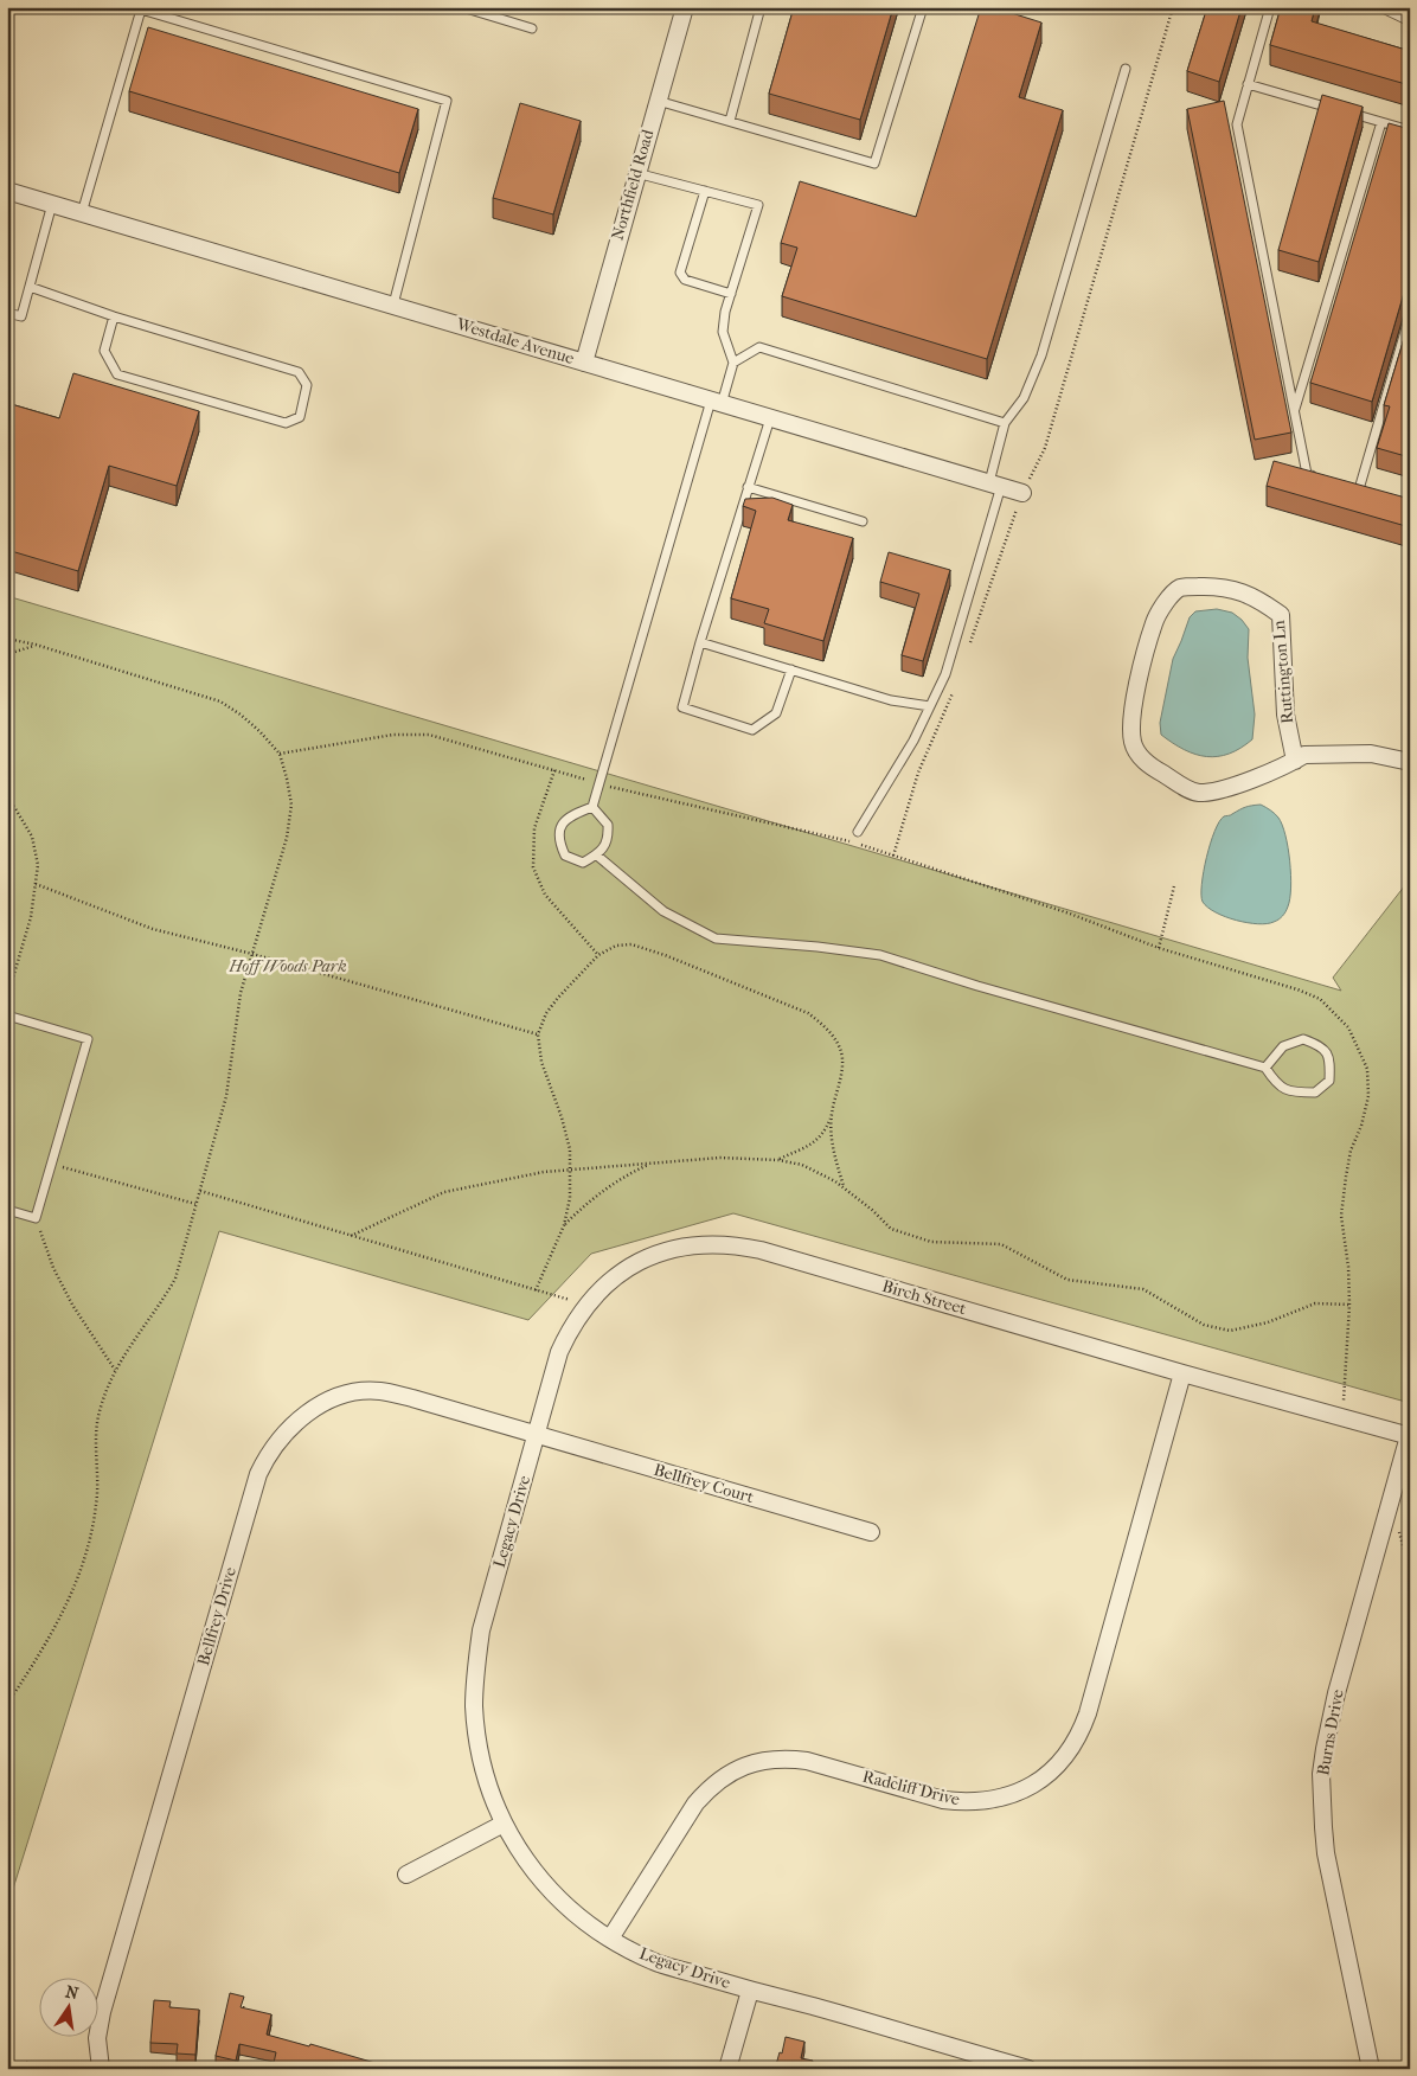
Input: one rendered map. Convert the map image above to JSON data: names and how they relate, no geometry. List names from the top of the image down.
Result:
{
  "streets": {
    "street": [
      "Northfield Road",
      "Westdale Avenue",
      "Ruttington Ln",
      "Birch Street",
      "Bellfrey Court",
      "Legacy Drive",
      "Bellfrey Drive",
      "Burns Drive",
      "Radcliff Drive"
    ]
  },
  "crossings": [
    ["Northfield Road", "Westdale Avenue"],
    ["Birch Street", "Bellfrey Court"],
    ["Birch Street", "Legacy Drive"],
    ["Birch Street", "Bellfrey Drive"],
    ["Birch Street", "Burns Drive"],
    ["Birch Street", "Radcliff Drive"],
    ["Bellfrey Court", "Legacy Drive"],
    ["Bellfrey Court", "Bellfrey Drive"],
    ["Legacy Drive", "Bellfrey Drive"],
    ["Legacy Drive", "Radcliff Drive"]
  ],
  "parks": ["Hoff Woods Park"],
  "north": "top"
}
